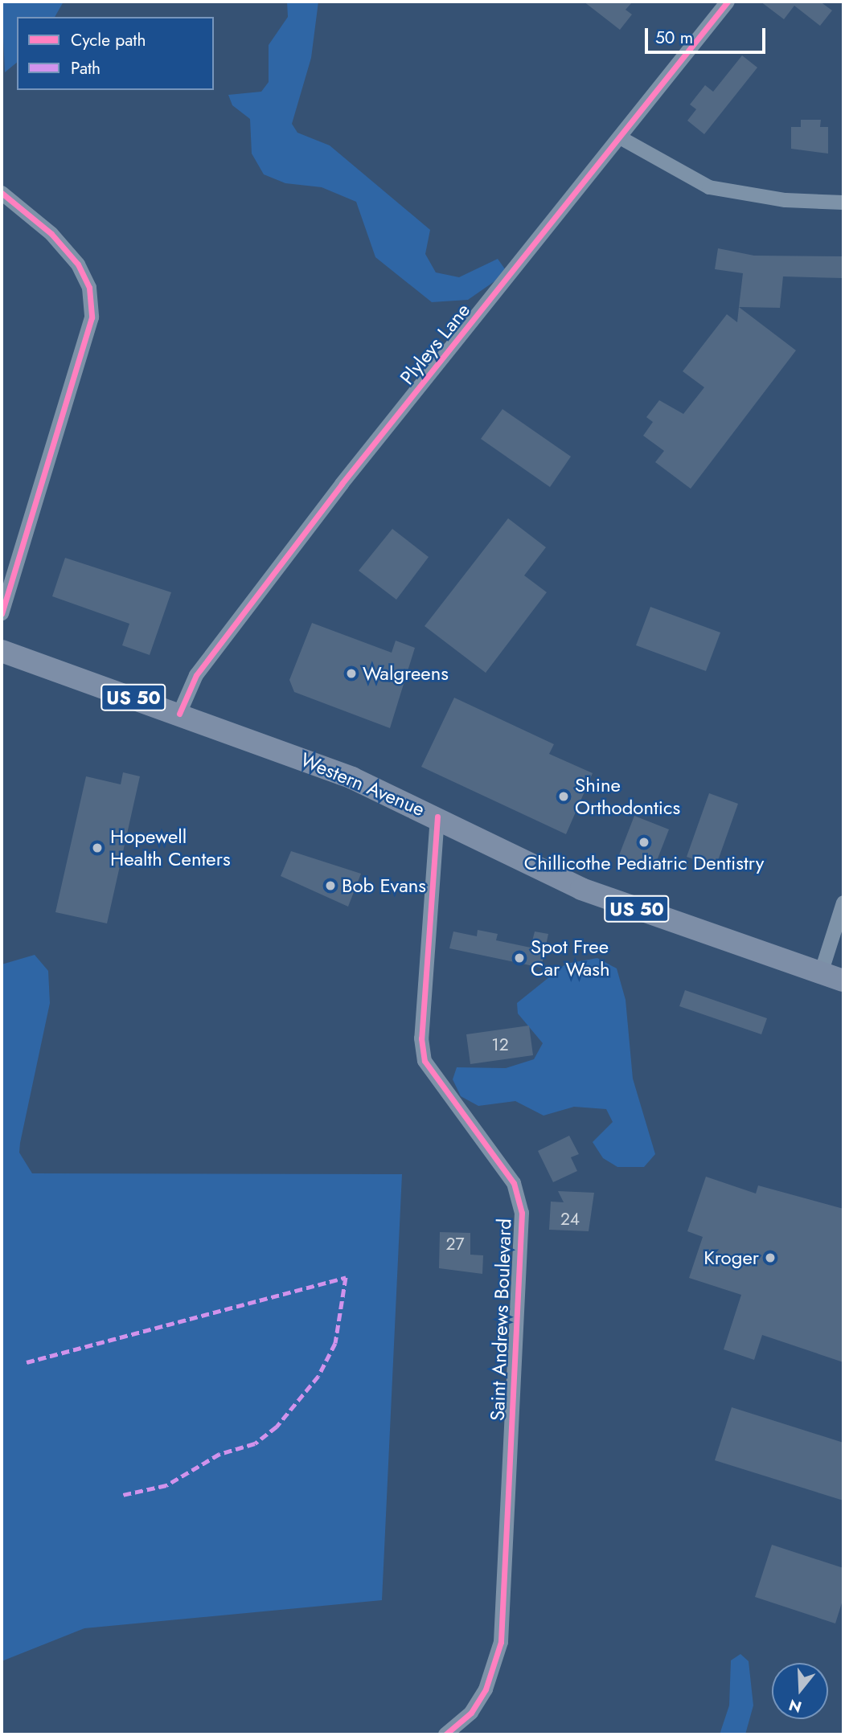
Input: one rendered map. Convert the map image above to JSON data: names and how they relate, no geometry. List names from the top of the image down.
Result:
{
  "streets": {
    "main road": ["US 50", "Western Avenue"],
    "street": ["Plyleys Lane", "Saint Andrews Boulevard"]
  },
  "crossings": [
    ["Plyleys Lane", "Western Avenue"],
    ["Western Avenue", "Saint Andrews Boulevard"]
  ],
  "places": [
    "Walgreens",
    "Shine Orthodontics",
    "Chillicothe Pediatric Dentistry",
    "Hopewell Health Centers",
    "Bob Evans",
    "Spot Free Car Wash",
    "Kroger"
  ],
  "house_numbers": ["12", "24", "27"],
  "legend": ["Cycle path", "Path"],
  "scale_bar": "50 m",
  "north": "bottom"
}
